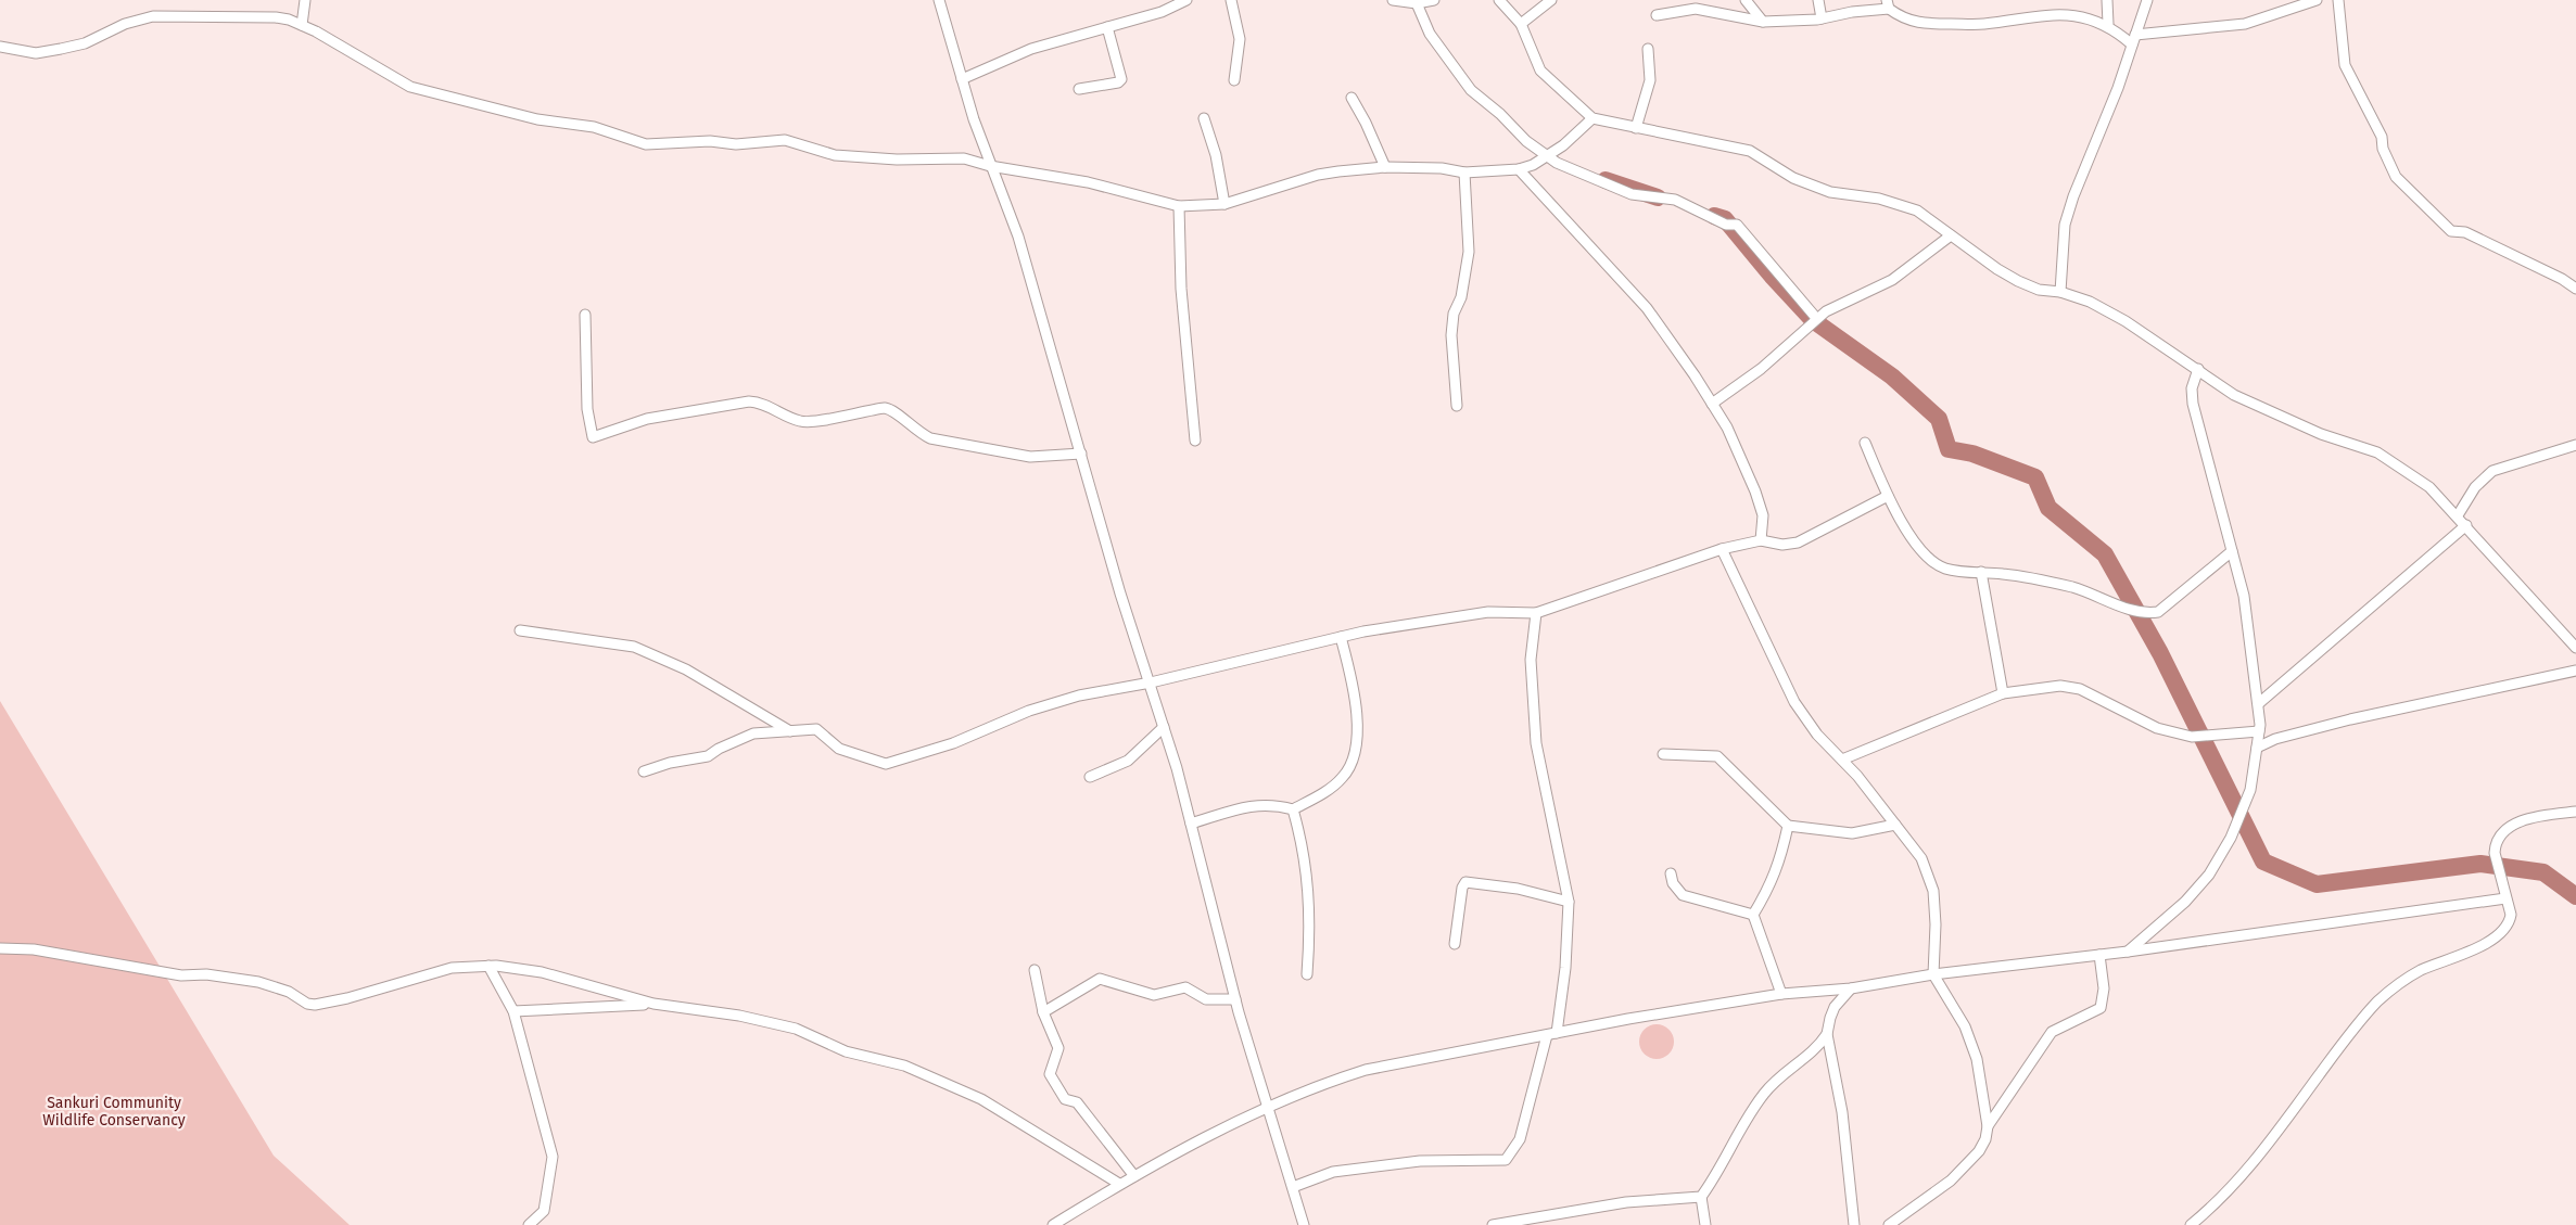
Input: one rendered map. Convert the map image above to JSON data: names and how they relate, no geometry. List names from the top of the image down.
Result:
{
  "parks": ["Sankuri Community Wildlife Conservancy"]
}
